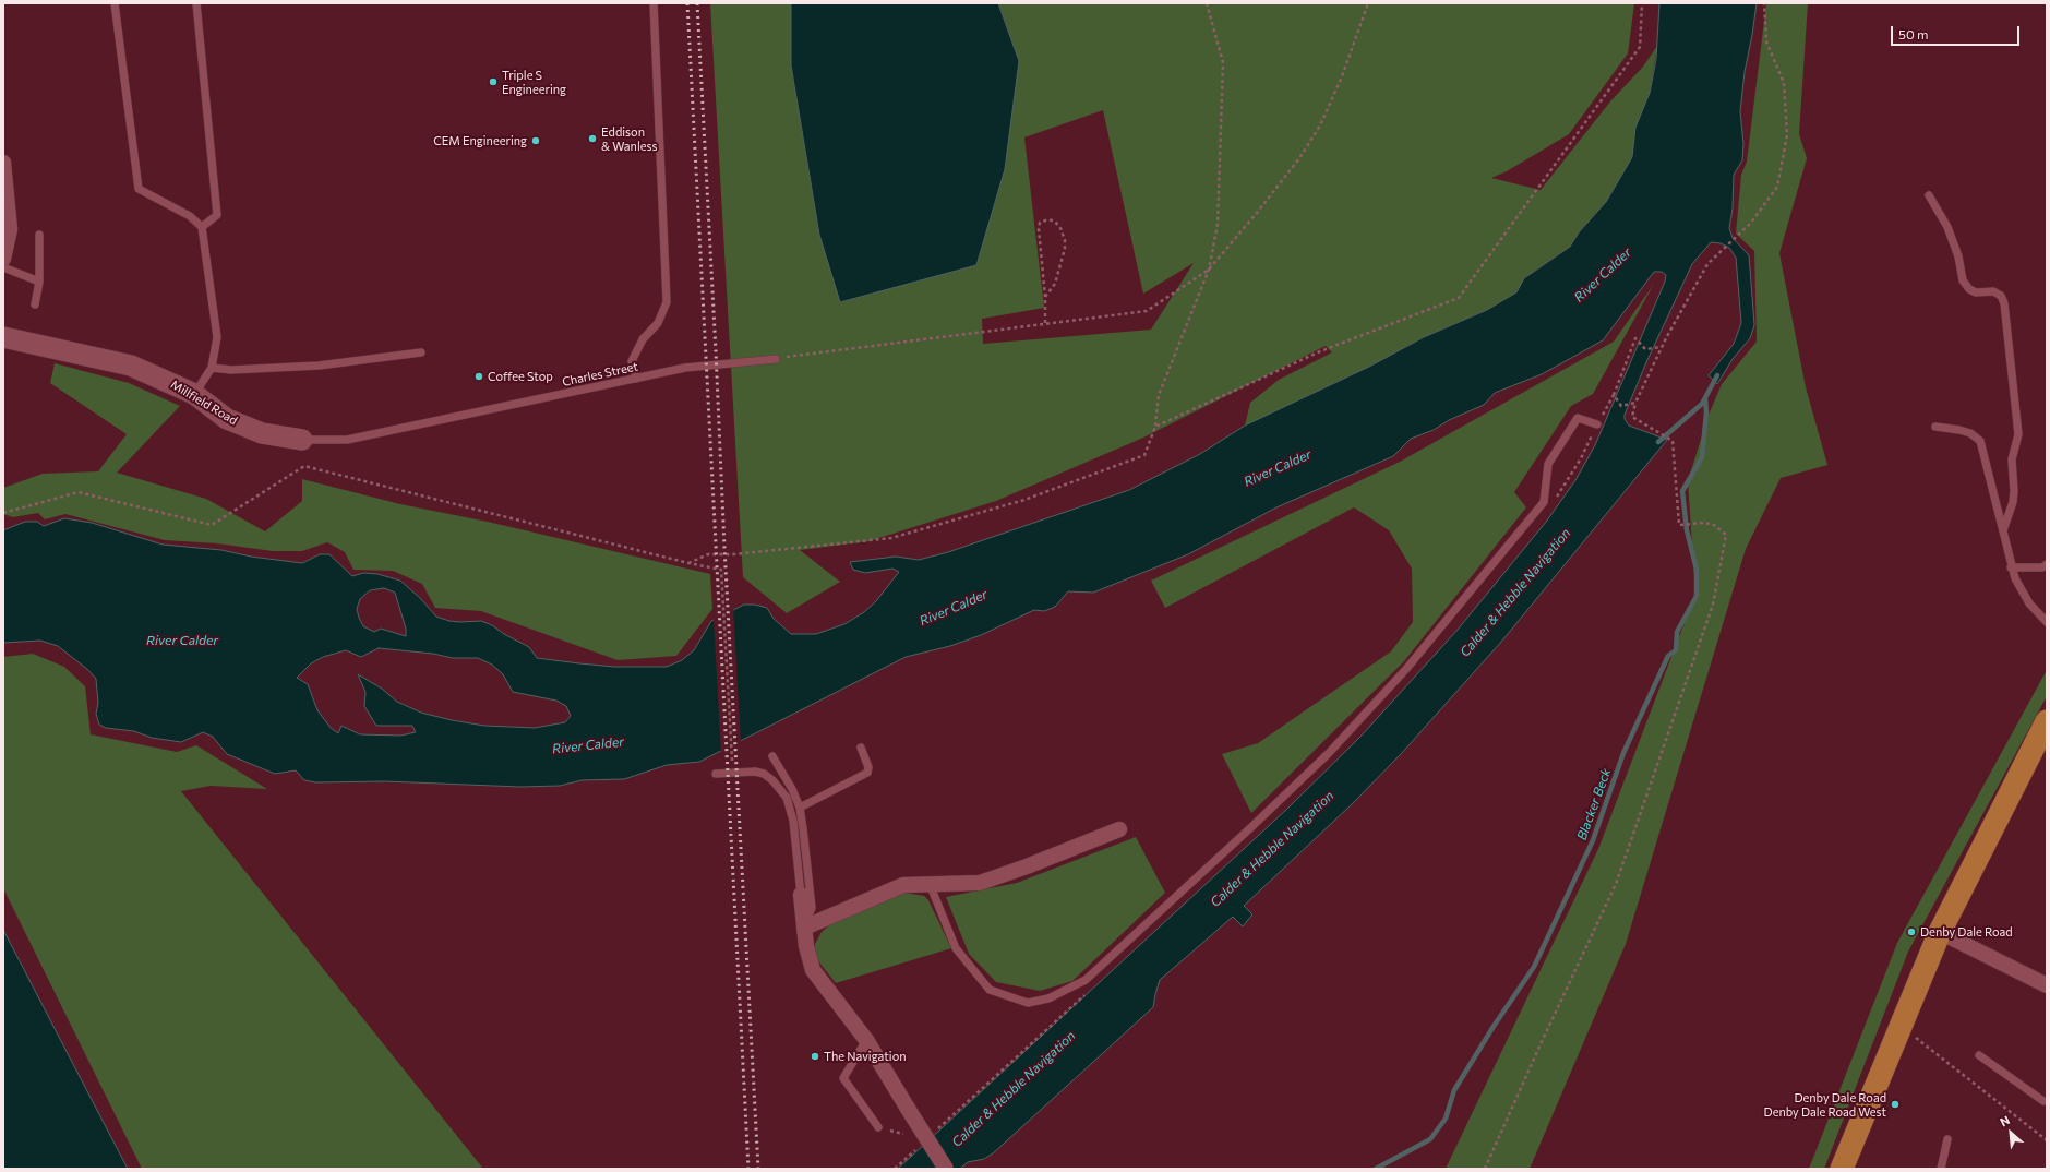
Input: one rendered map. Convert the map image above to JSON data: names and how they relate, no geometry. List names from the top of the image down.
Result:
{
  "streets": {
    "street": ["Millfield Road"],
    "lane": ["Charles Street"]
  },
  "crossings": [
    ["Charles Street", "Millfield Road"]
  ],
  "water": ["River Calder", "Calder & Hebble Navigation", "Blacker Beck"],
  "places": [
    "Triple S Engineering",
    "Eddison & Wanless",
    "CEM Engineering",
    "Coffee Stop",
    "Denby Dale Road",
    "The Navigation",
    "Denby Dale Road Denby Dale Road West"
  ],
  "scale_bar": "50 m",
  "north": "top left"
}
